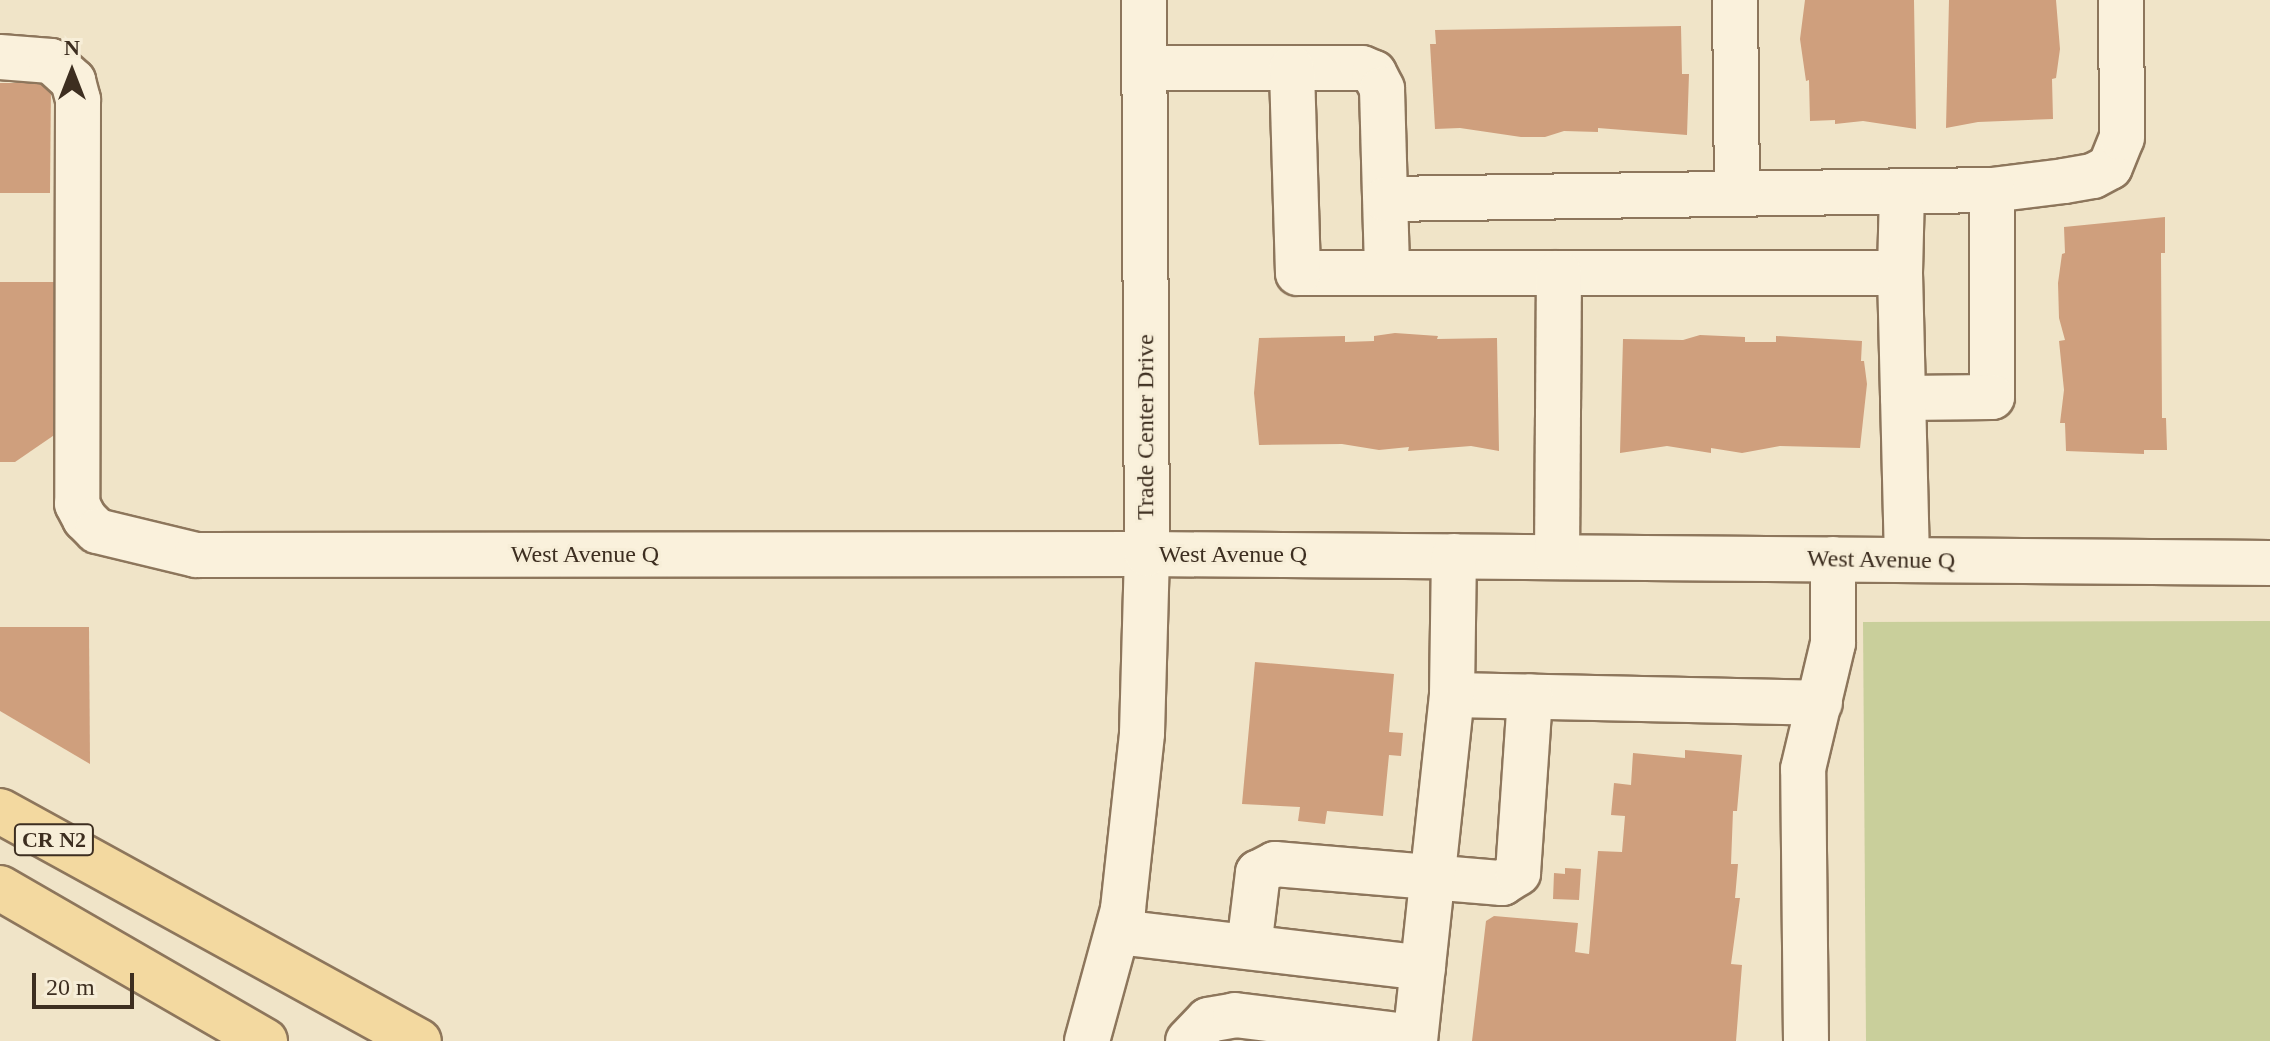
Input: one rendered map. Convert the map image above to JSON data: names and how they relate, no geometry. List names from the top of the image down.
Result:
{
  "streets": {
    "main road": ["CR N2"],
    "street": ["Trade Center Drive", "West Avenue Q"]
  },
  "crossings": [
    ["Trade Center Drive", "West Avenue Q"]
  ],
  "scale_bar": "20 m",
  "north": "top"
}
